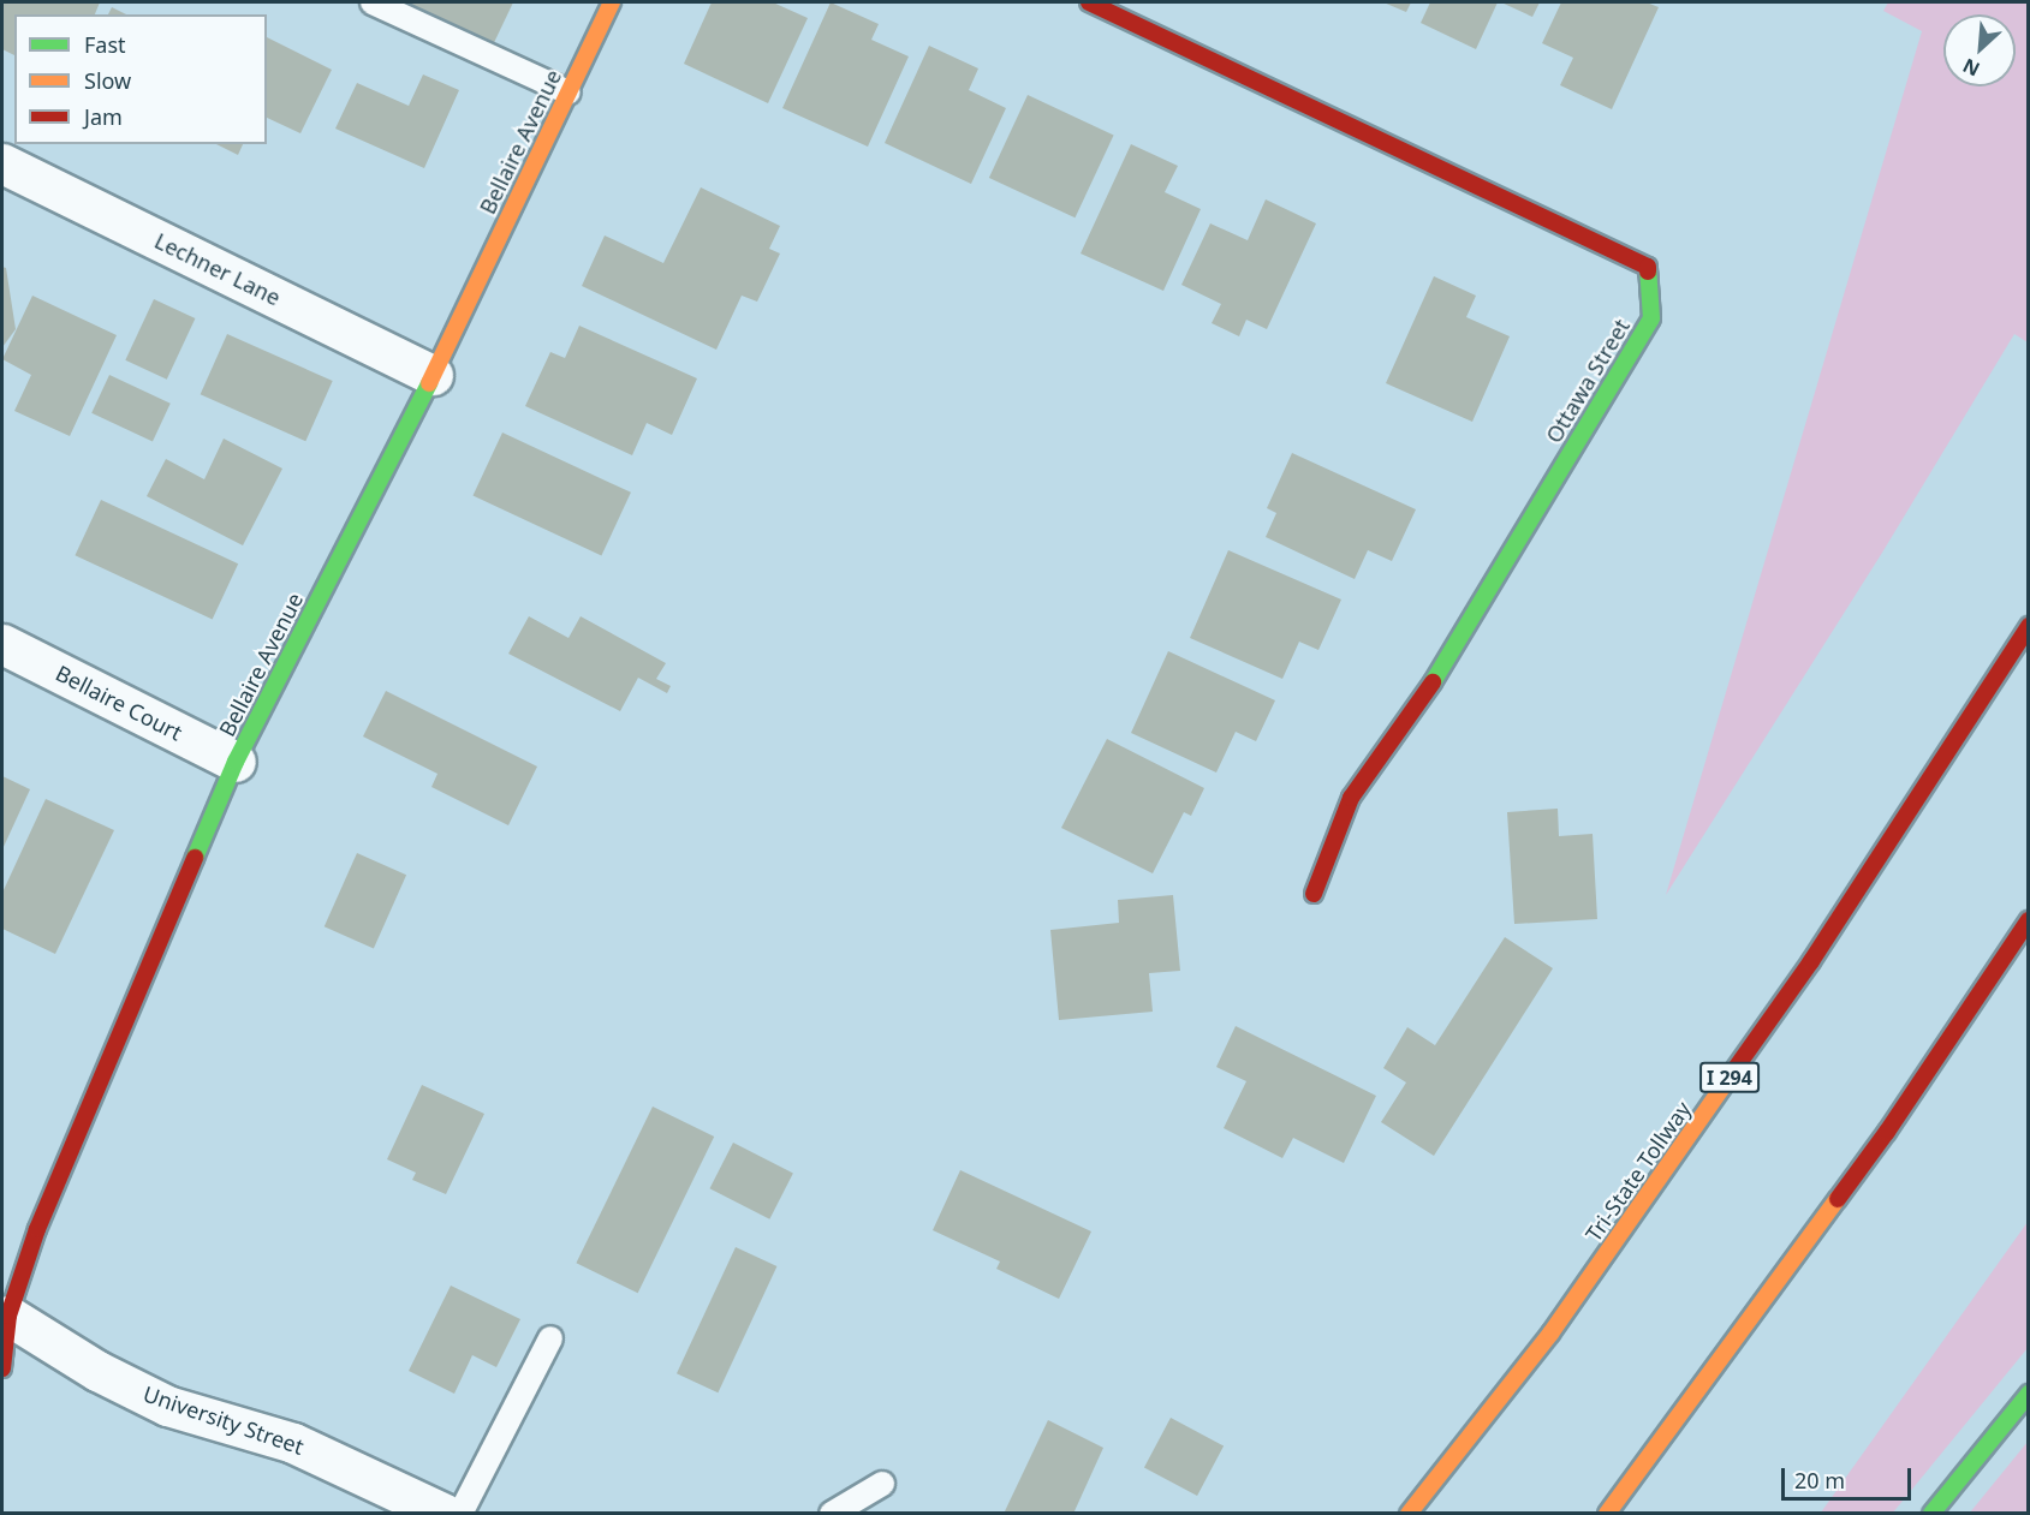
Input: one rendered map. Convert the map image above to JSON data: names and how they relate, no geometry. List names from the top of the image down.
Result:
{
  "streets": {
    "main road": [
      "Bellaire Avenue",
      "Ottawa Street",
      "I 294",
      "Tri-State Tollway"
    ],
    "street": ["Lechner Lane", "Bellaire Court", "University Street"]
  },
  "crossings": [
    ["Bellaire Avenue", "Lechner Lane"],
    ["Bellaire Avenue", "Bellaire Court"],
    ["Bellaire Avenue", "University Street"]
  ],
  "legend": ["Fast", "Slow", "Jam"],
  "scale_bar": "20 m",
  "north": "bottom left"
}
